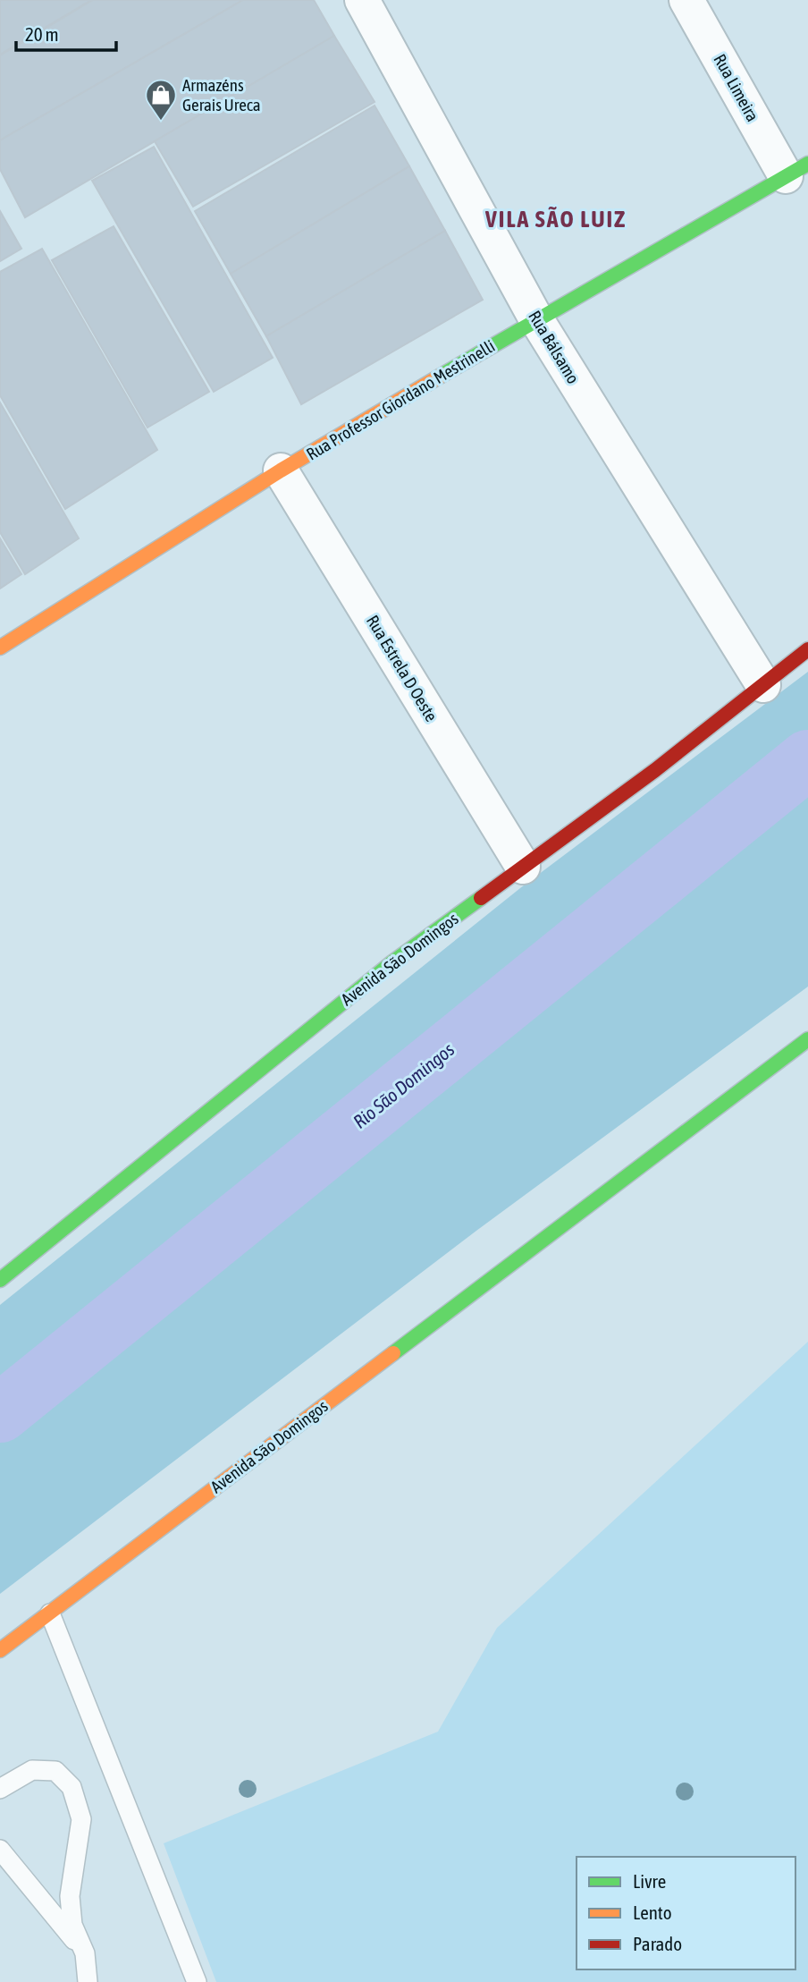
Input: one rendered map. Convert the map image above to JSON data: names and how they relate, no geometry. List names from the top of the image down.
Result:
{
  "streets": {
    "street": [
      "Rua Limeira",
      "Rua Bálsamo",
      "Rua Professor Giordano Mestrinelli",
      "Rua Estrela D Oeste",
      "Avenida São Domingos"
    ]
  },
  "crossings": [
    ["Rua Limeira", "Rua Professor Giordano Mestrinelli"],
    ["Rua Bálsamo", "Rua Professor Giordano Mestrinelli"],
    ["Rua Bálsamo", "Avenida São Domingos"],
    ["Rua Professor Giordano Mestrinelli", "Rua Estrela D Oeste"],
    ["Rua Estrela D Oeste", "Avenida São Domingos"]
  ],
  "districts": ["VILA SÃO LUIZ"],
  "water": ["Rio São Domingos"],
  "places": {
    "shop": ["Armazéns Gerais Ureca"]
  },
  "legend": ["Livre", "Lento", "Parado"],
  "scale_bar": "20 m"
}
